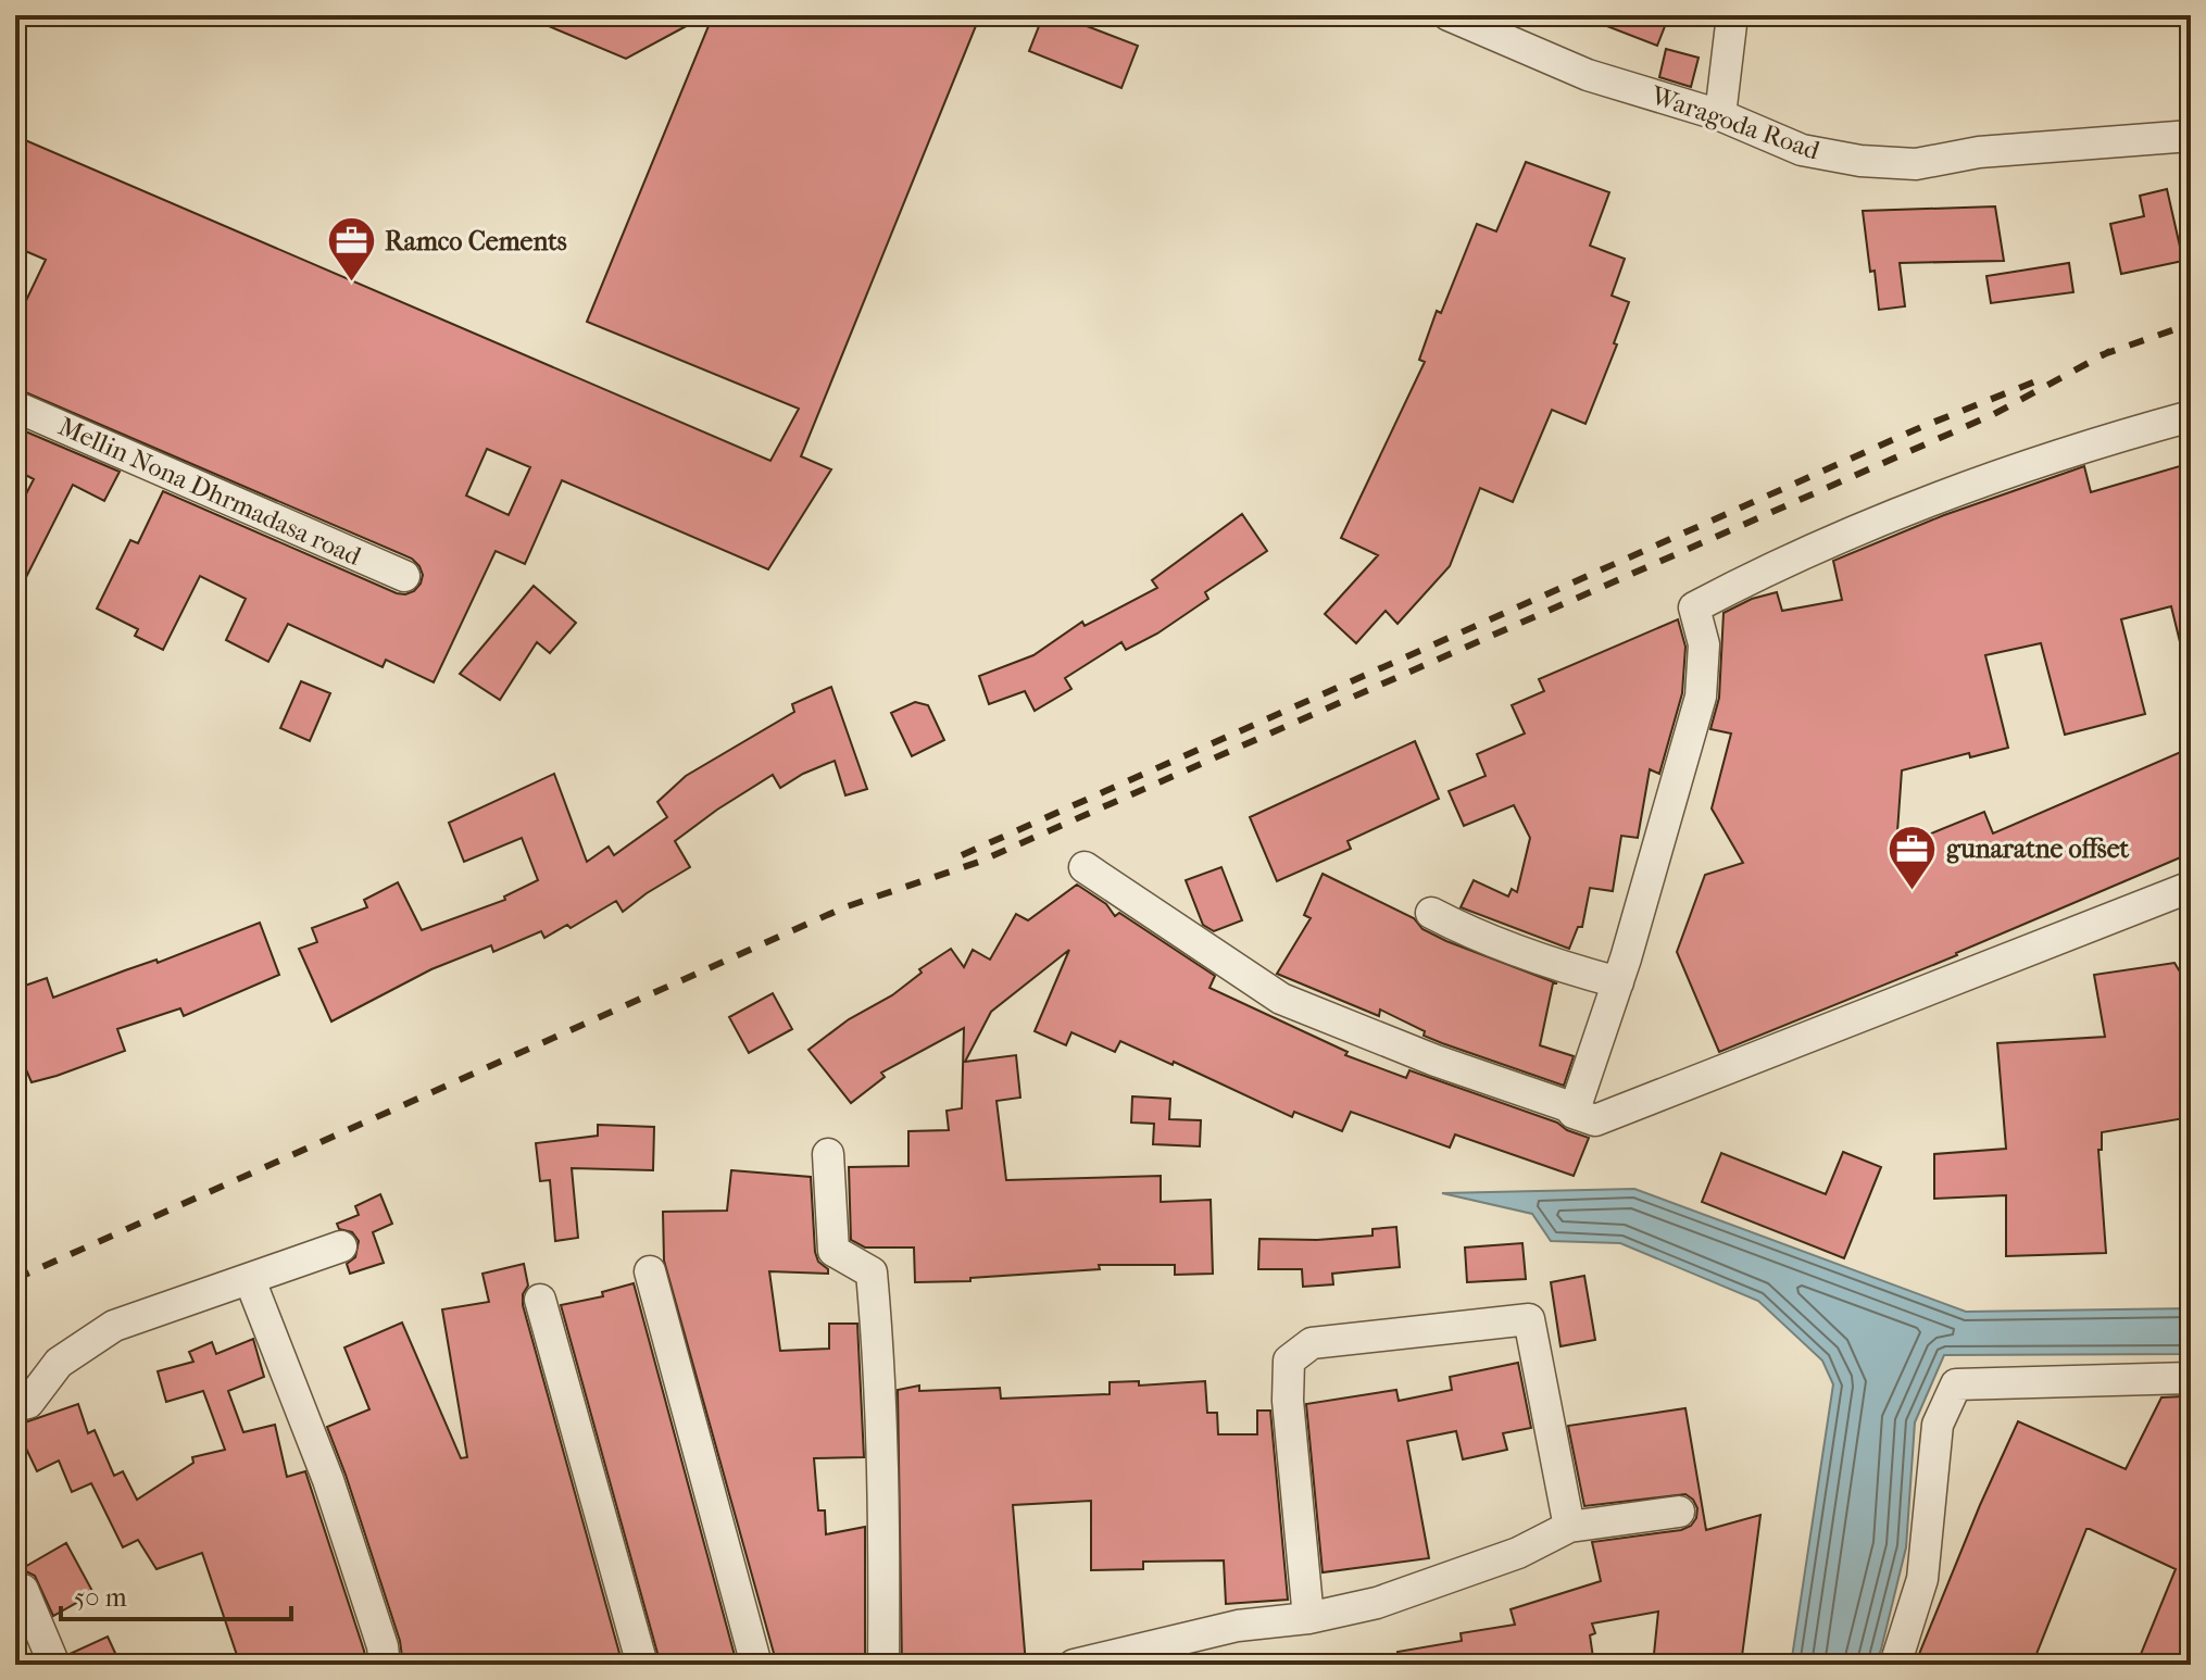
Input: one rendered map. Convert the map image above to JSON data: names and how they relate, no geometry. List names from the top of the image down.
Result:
{
  "streets": {
    "street": ["Waragoda Road", "Mellin Nona Dhrmadasa road"]
  },
  "places": {
    "office": ["Ramco Cements", "gunaratne offset"]
  },
  "scale_bar": "50 m"
}
